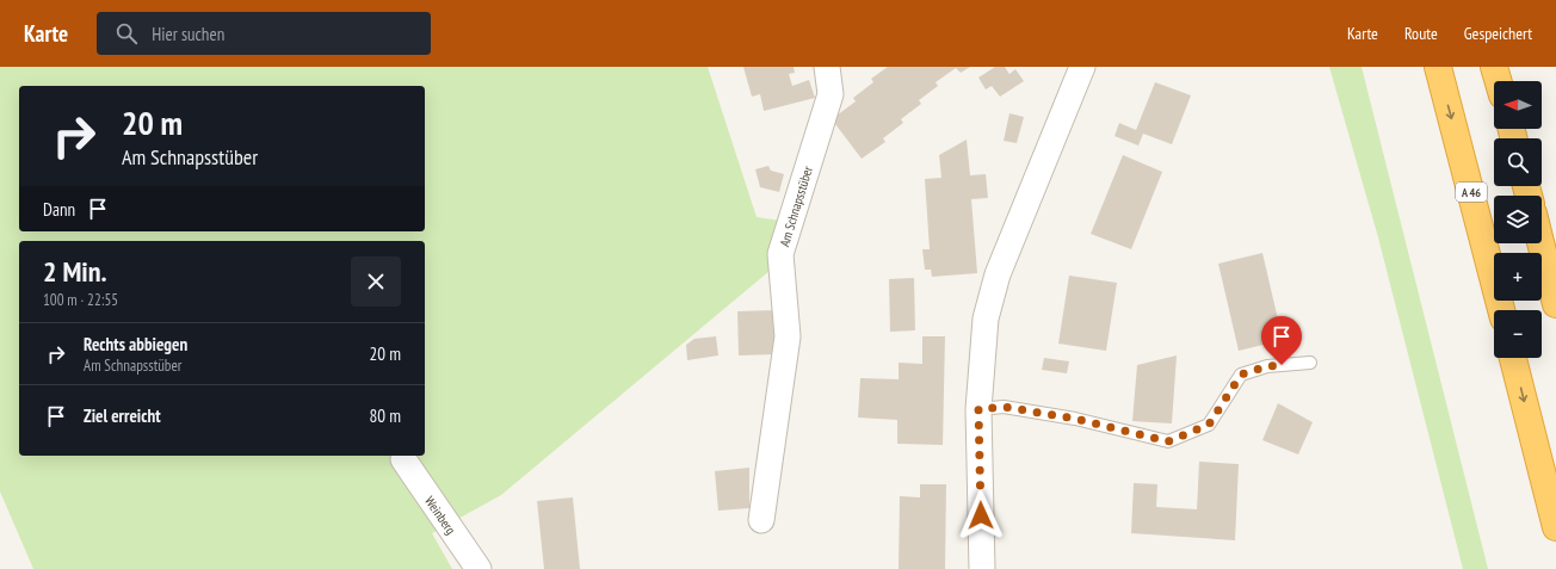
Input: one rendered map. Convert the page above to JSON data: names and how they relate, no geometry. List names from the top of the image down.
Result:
{
  "streets": {
    "highway": ["A 46"],
    "street": ["Am Schnapsstüber", "Weinberg"]
  },
  "north": "left",
  "page": {
    "header": "Karte",
    "search": "Hier suchen",
    "nav": ["Karte", "Route", "Gespeichert"],
    "map_buttons": ["+", "−"],
    "turn": ["20 m", "Am Schnapsstüber"],
    "then": "Dann",
    "heading": ["2 Min.", "100 m · 22:55"],
    "list": [
      {
        "name": "Rechts abbiegen",
        "note": "Am Schnapsstüber",
        "value": "20 m"
      },
      {
        "name": "Ziel erreicht",
        "value": "80 m"
      }
    ]
  }
}
